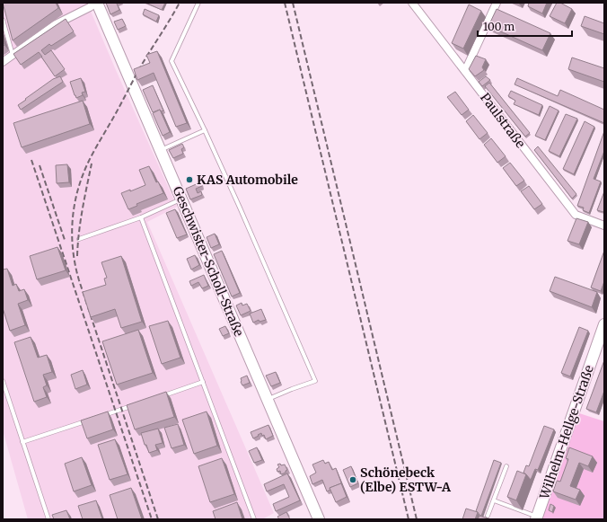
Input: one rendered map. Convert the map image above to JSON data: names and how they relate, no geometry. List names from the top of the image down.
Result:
{
  "streets": {
    "street": ["Paulstraße", "Geschwister-Scholl-Straße", "Wilhelm-Hellge-Straße"]
  },
  "places": ["KAS Automobile", "Schönebeck (Elbe) ESTW-A"],
  "scale_bar": "100 m"
}
